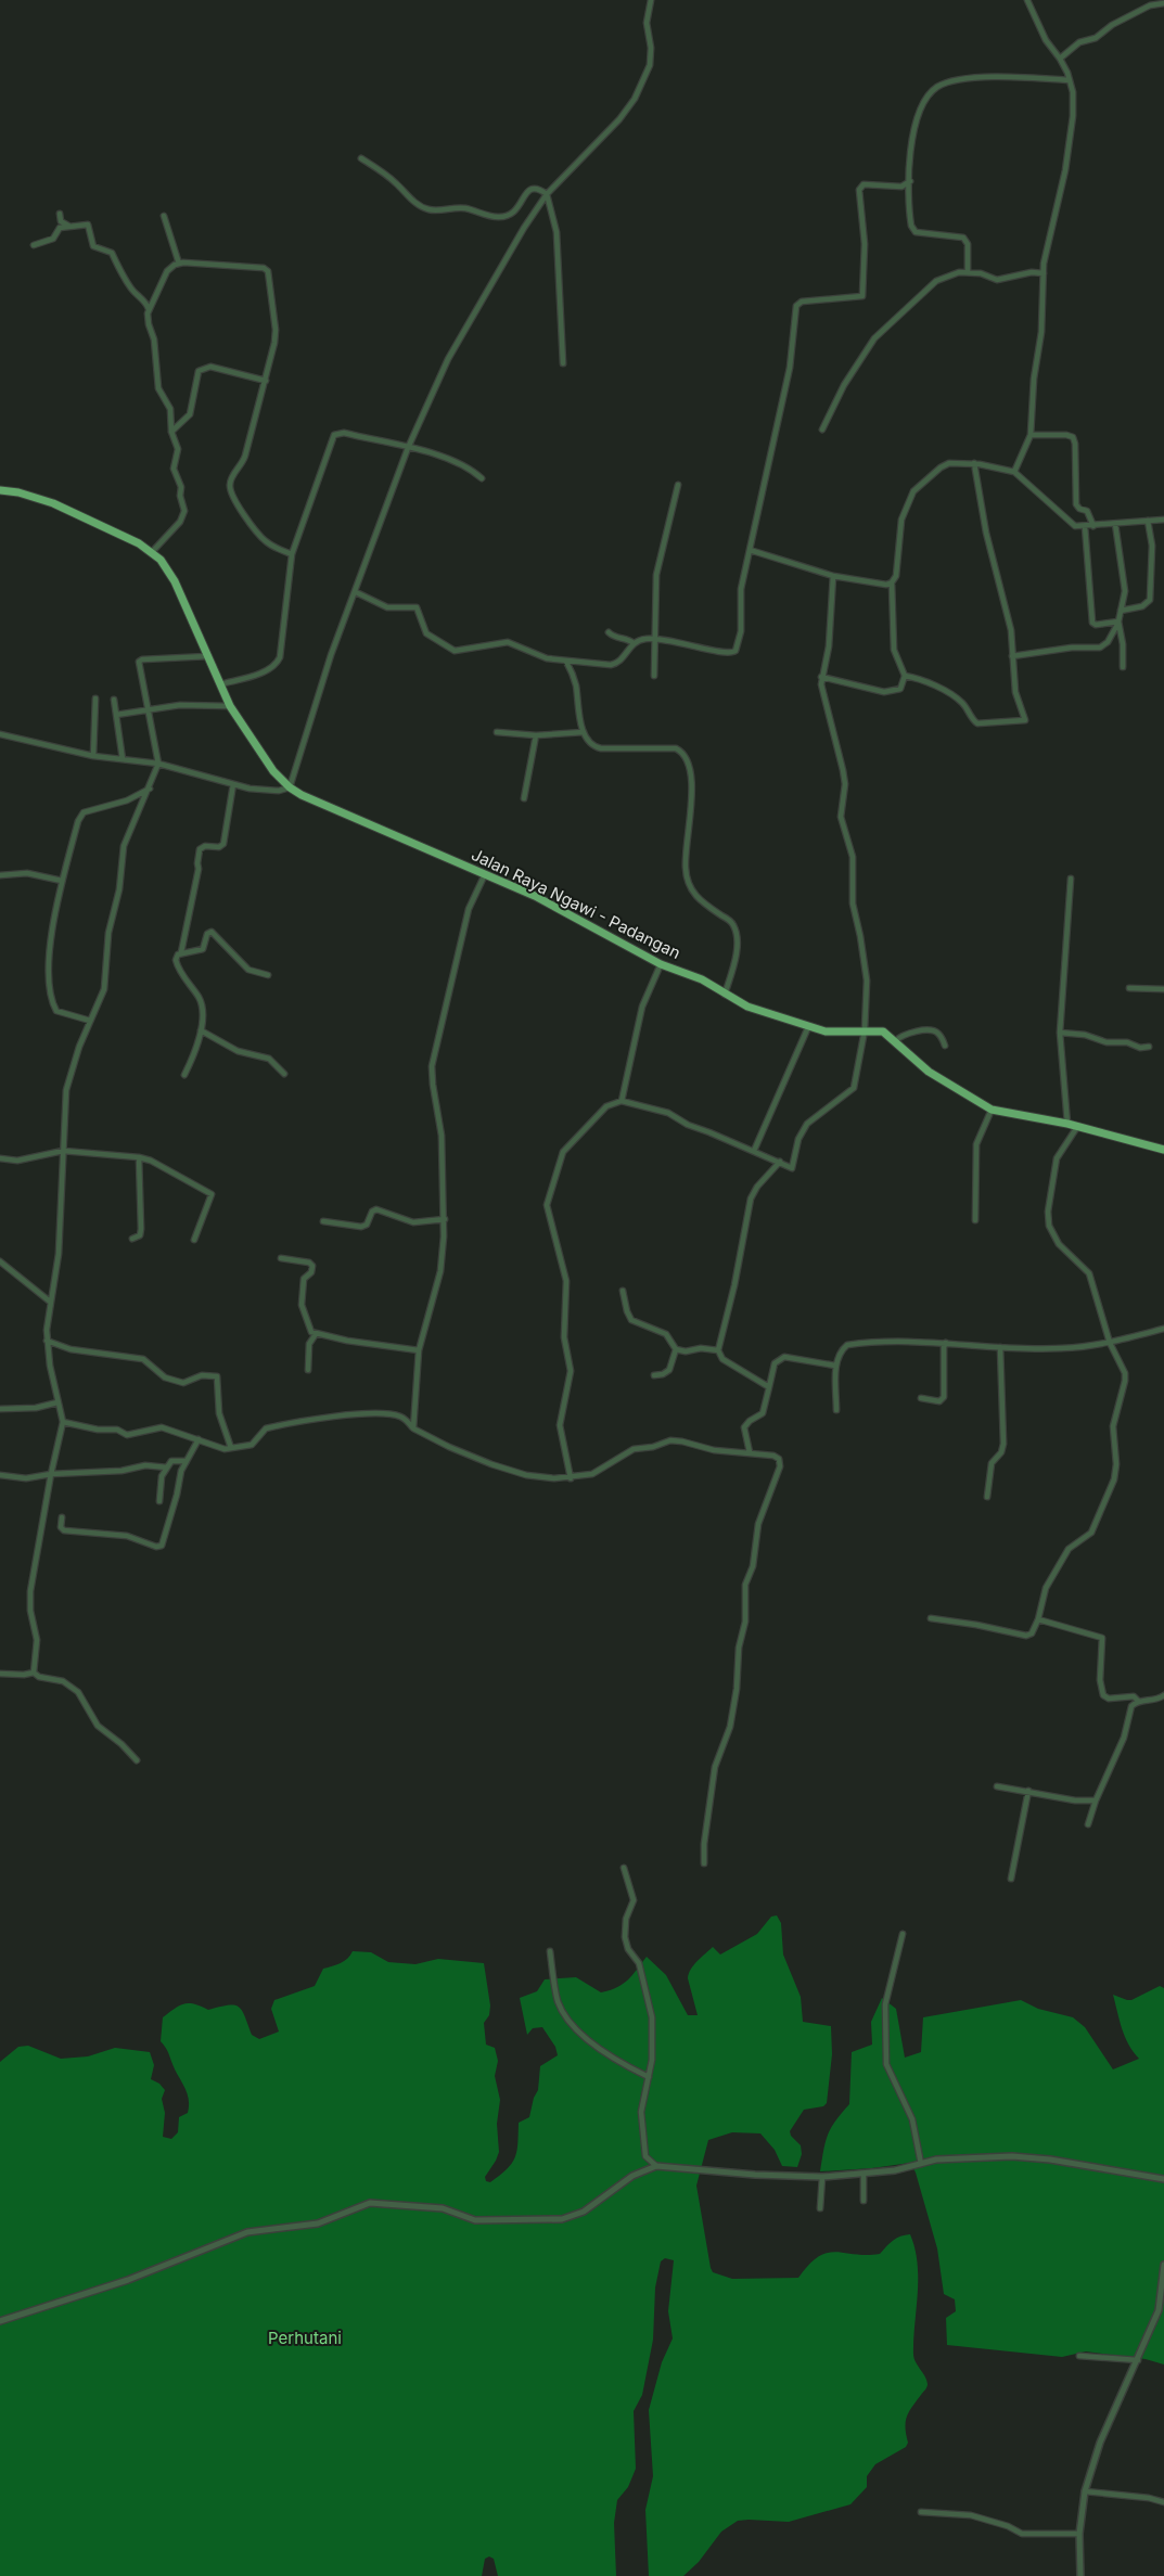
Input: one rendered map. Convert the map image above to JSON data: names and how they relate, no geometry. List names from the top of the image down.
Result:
{
  "streets": {
    "highway": ["Jalan Raya Ngawi - Padangan"]
  },
  "parks": ["Perhutani"]
}
